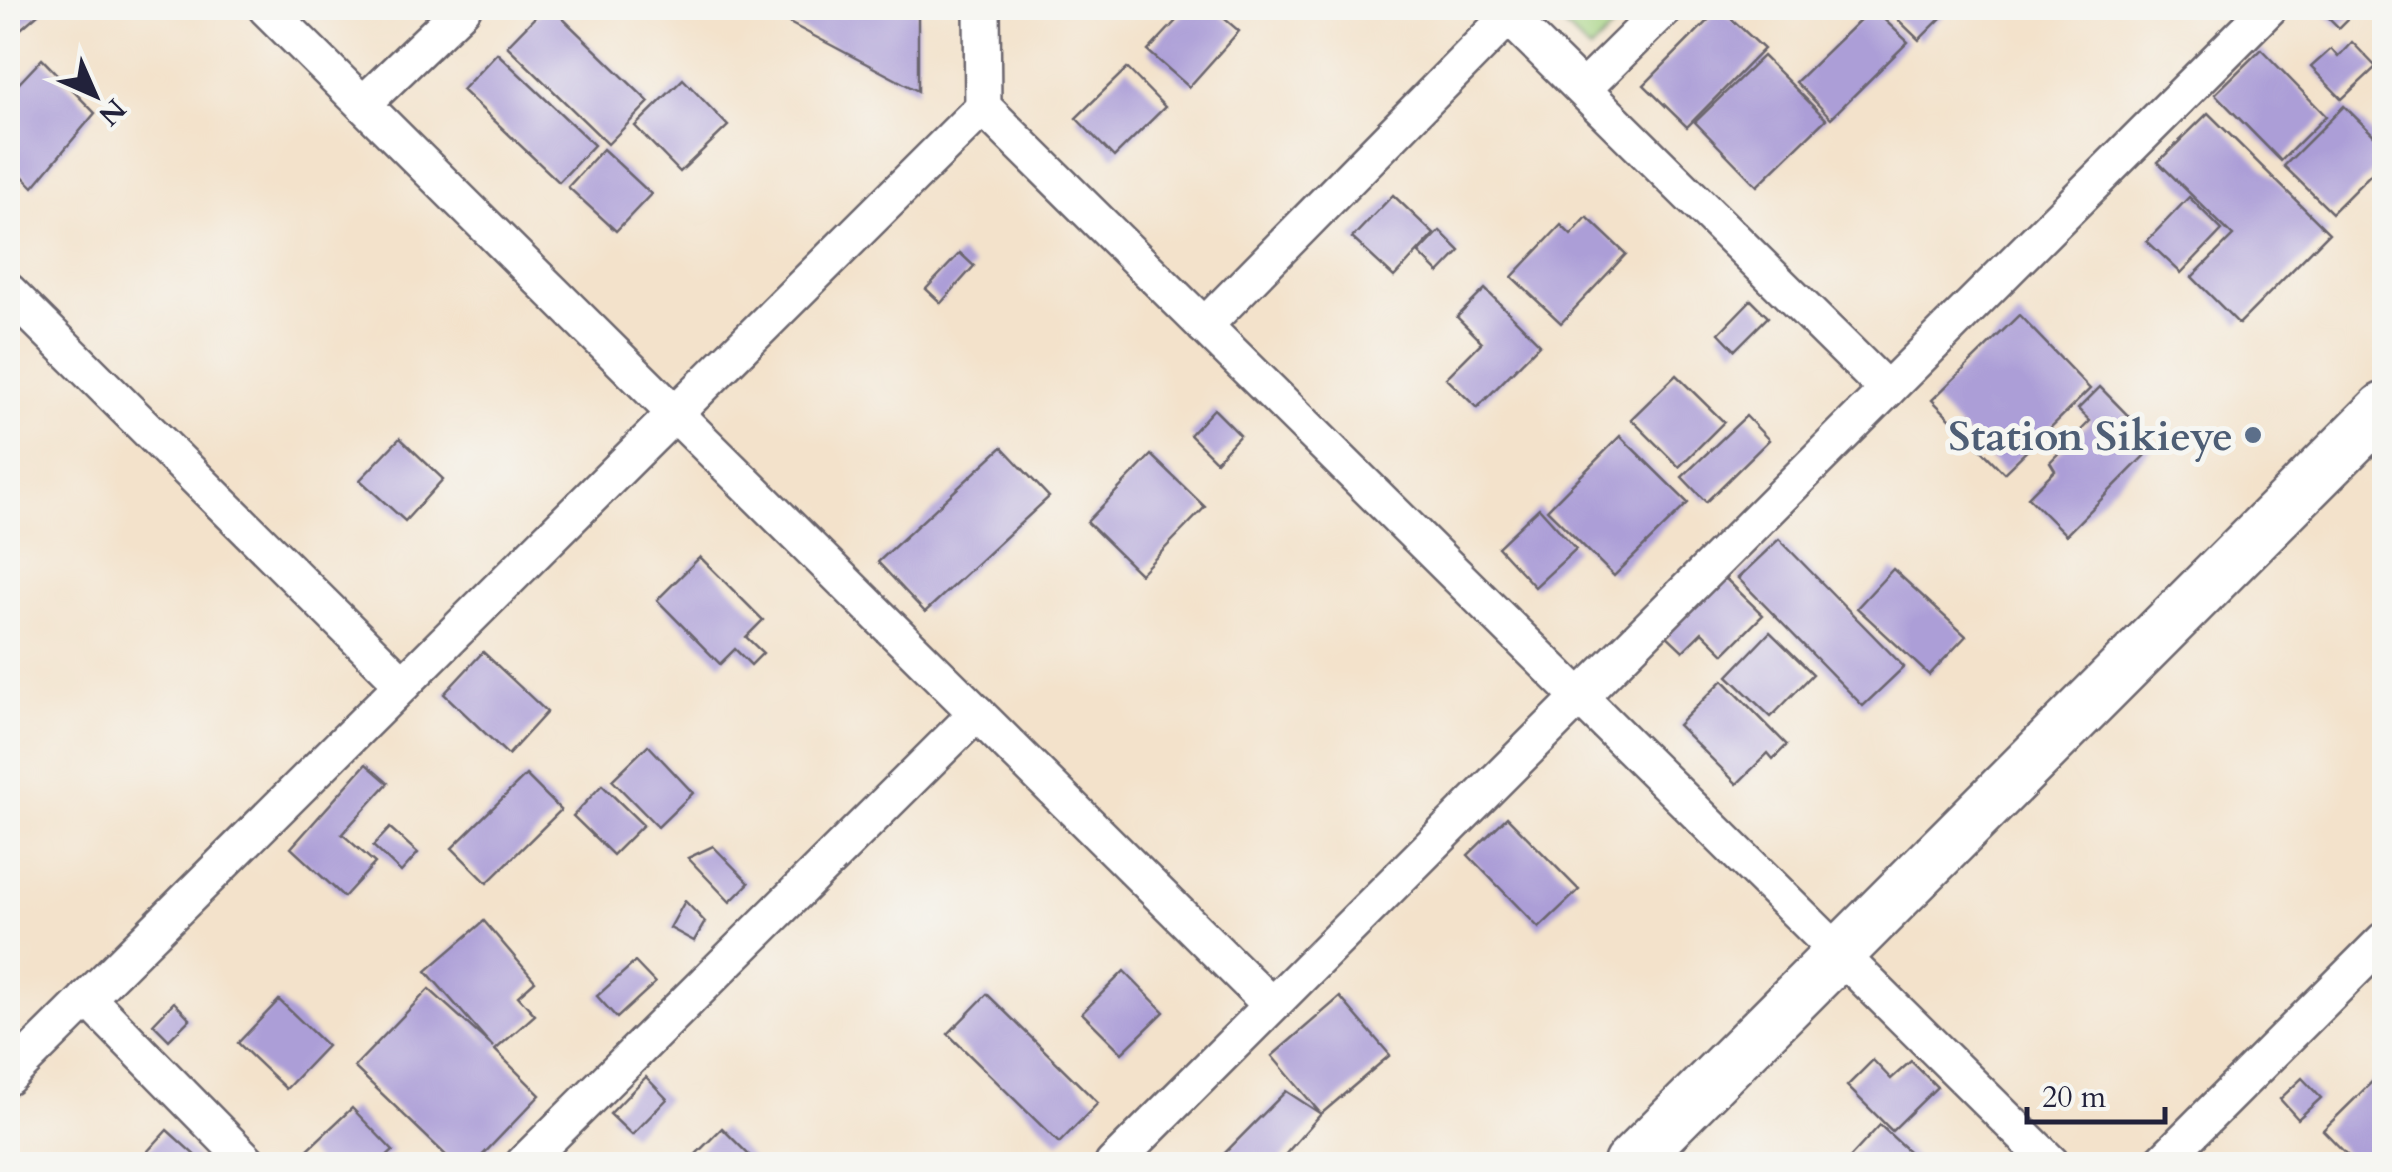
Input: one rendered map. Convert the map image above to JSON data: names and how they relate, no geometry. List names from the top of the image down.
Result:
{
  "places": ["Station Sikieye"],
  "scale_bar": "20 m",
  "north": "bottom right"
}
